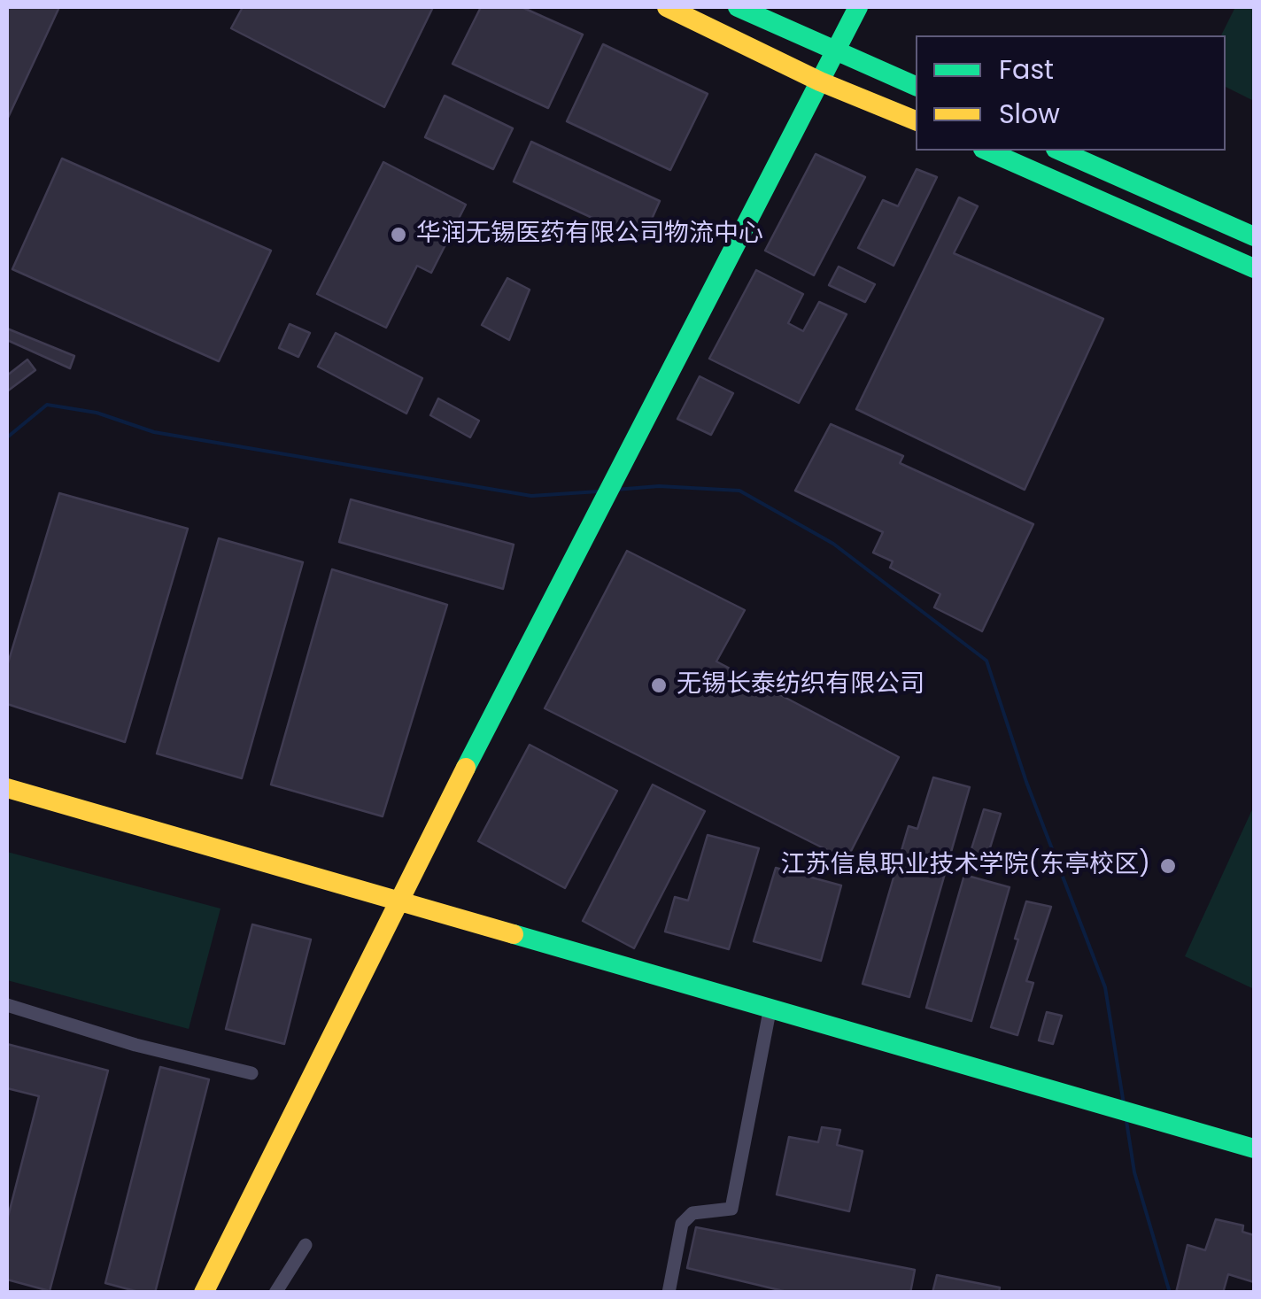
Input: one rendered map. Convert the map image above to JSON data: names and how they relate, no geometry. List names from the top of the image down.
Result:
{
  "places": ["华润无锡医药有限公司物流中心", "无锡长泰纺织有限公司", "江苏信息职业技术学院(东亭校区)"],
  "legend": ["Fast", "Slow"]
}
